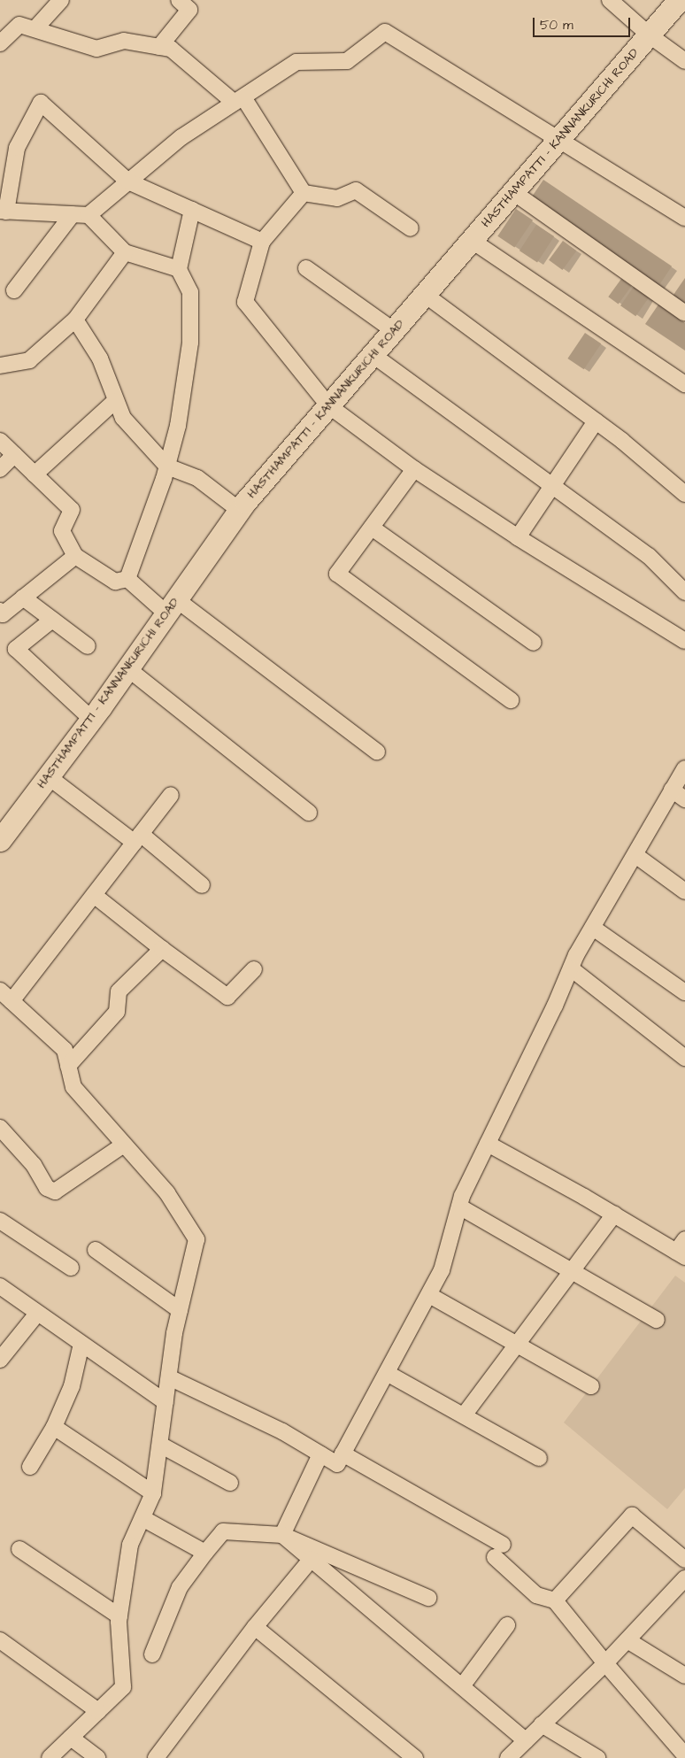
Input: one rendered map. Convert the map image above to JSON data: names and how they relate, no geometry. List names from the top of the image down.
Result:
{
  "streets": {
    "main road": ["HASTHAMPATTI - KANNANKURICHI ROAD"]
  },
  "scale_bar": "50 m"
}
